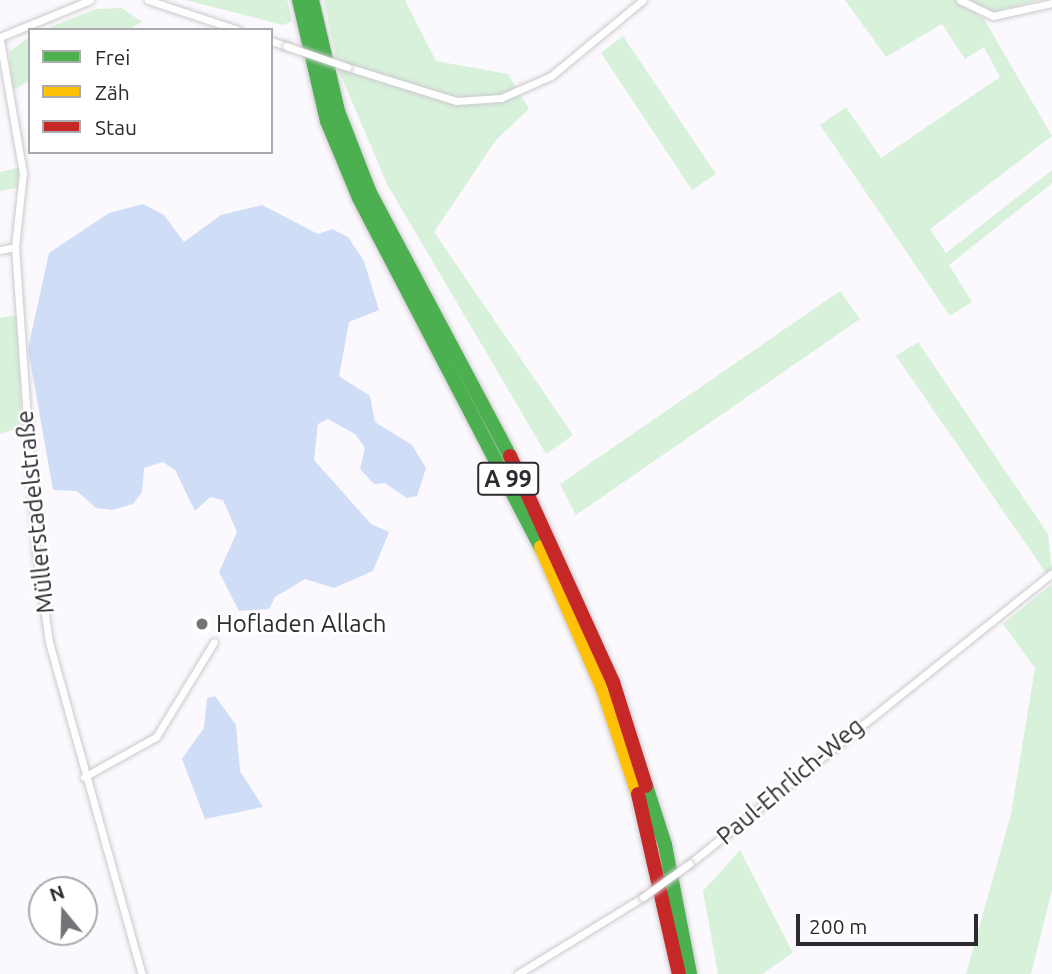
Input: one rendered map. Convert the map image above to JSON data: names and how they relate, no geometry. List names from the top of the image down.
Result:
{
  "streets": {
    "highway": ["A 99"],
    "street": ["Müllerstadelstraße", "Paul-Ehrlich-Weg"]
  },
  "places": ["Hofladen Allach"],
  "legend": ["Frei", "Zäh", "Stau"],
  "scale_bar": "200 m",
  "north": "top"
}
